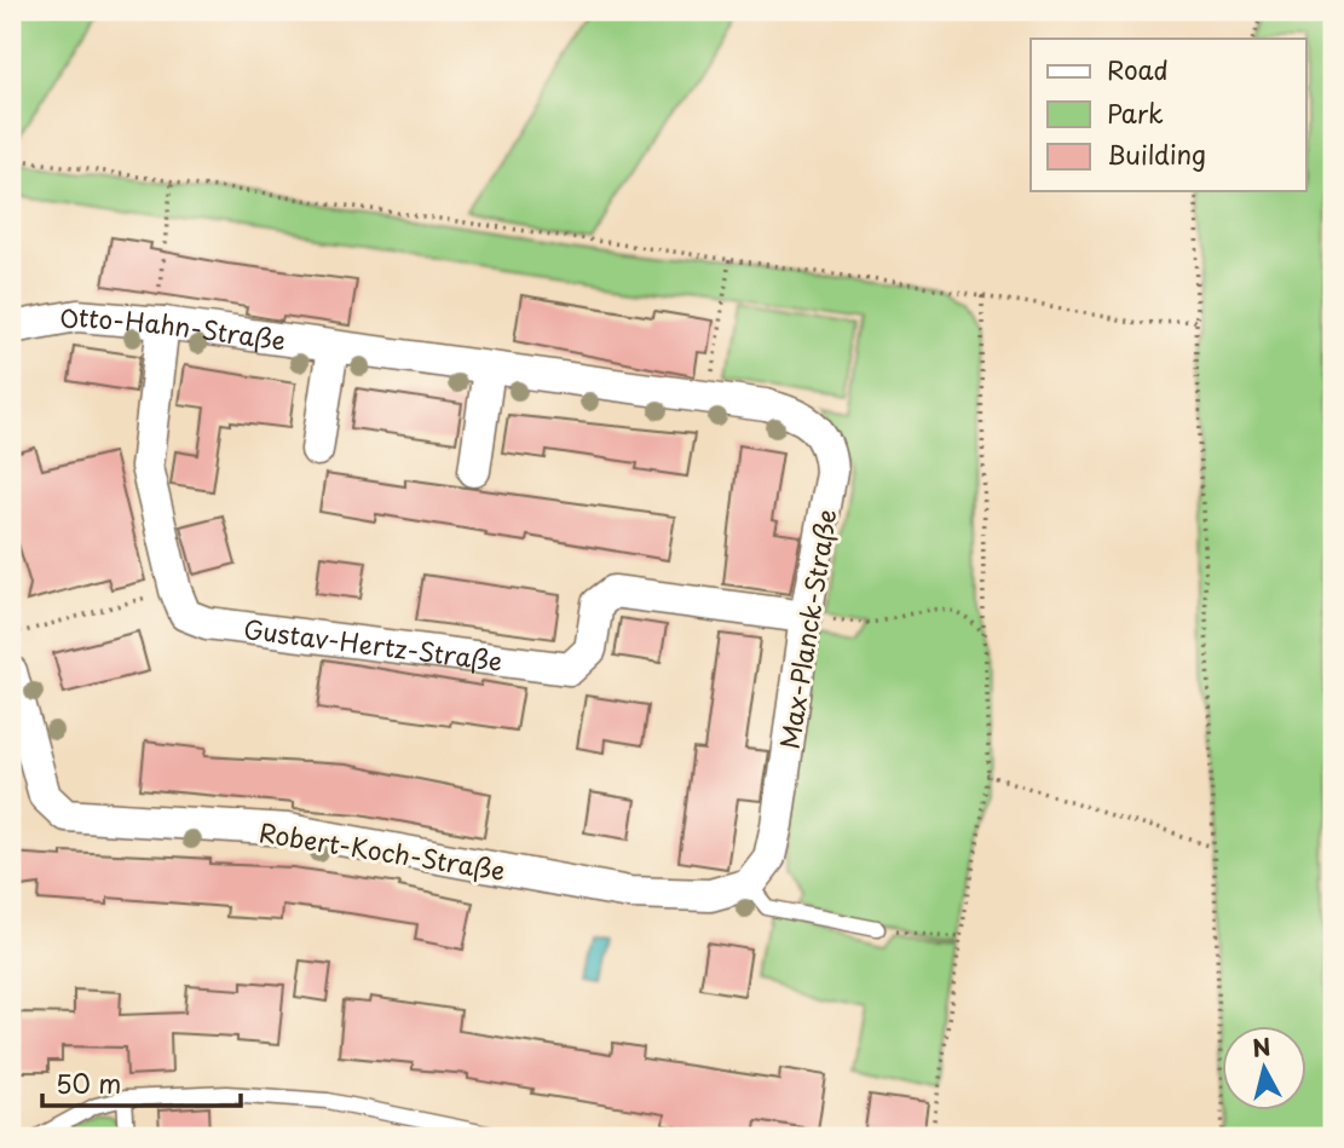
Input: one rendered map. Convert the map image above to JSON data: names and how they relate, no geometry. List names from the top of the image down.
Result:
{
  "streets": {
    "street": [
      "Otto-Hahn-Straße",
      "Max-Planck-Straße",
      "Gustav-Hertz-Straße",
      "Robert-Koch-Straße"
    ]
  },
  "crossings": [
    ["Otto-Hahn-Straße", "Max-Planck-Straße"],
    ["Otto-Hahn-Straße", "Gustav-Hertz-Straße"],
    ["Max-Planck-Straße", "Gustav-Hertz-Straße"],
    ["Max-Planck-Straße", "Robert-Koch-Straße"]
  ],
  "legend": ["Road", "Park", "Building"],
  "scale_bar": "50 m",
  "north": "top"
}
